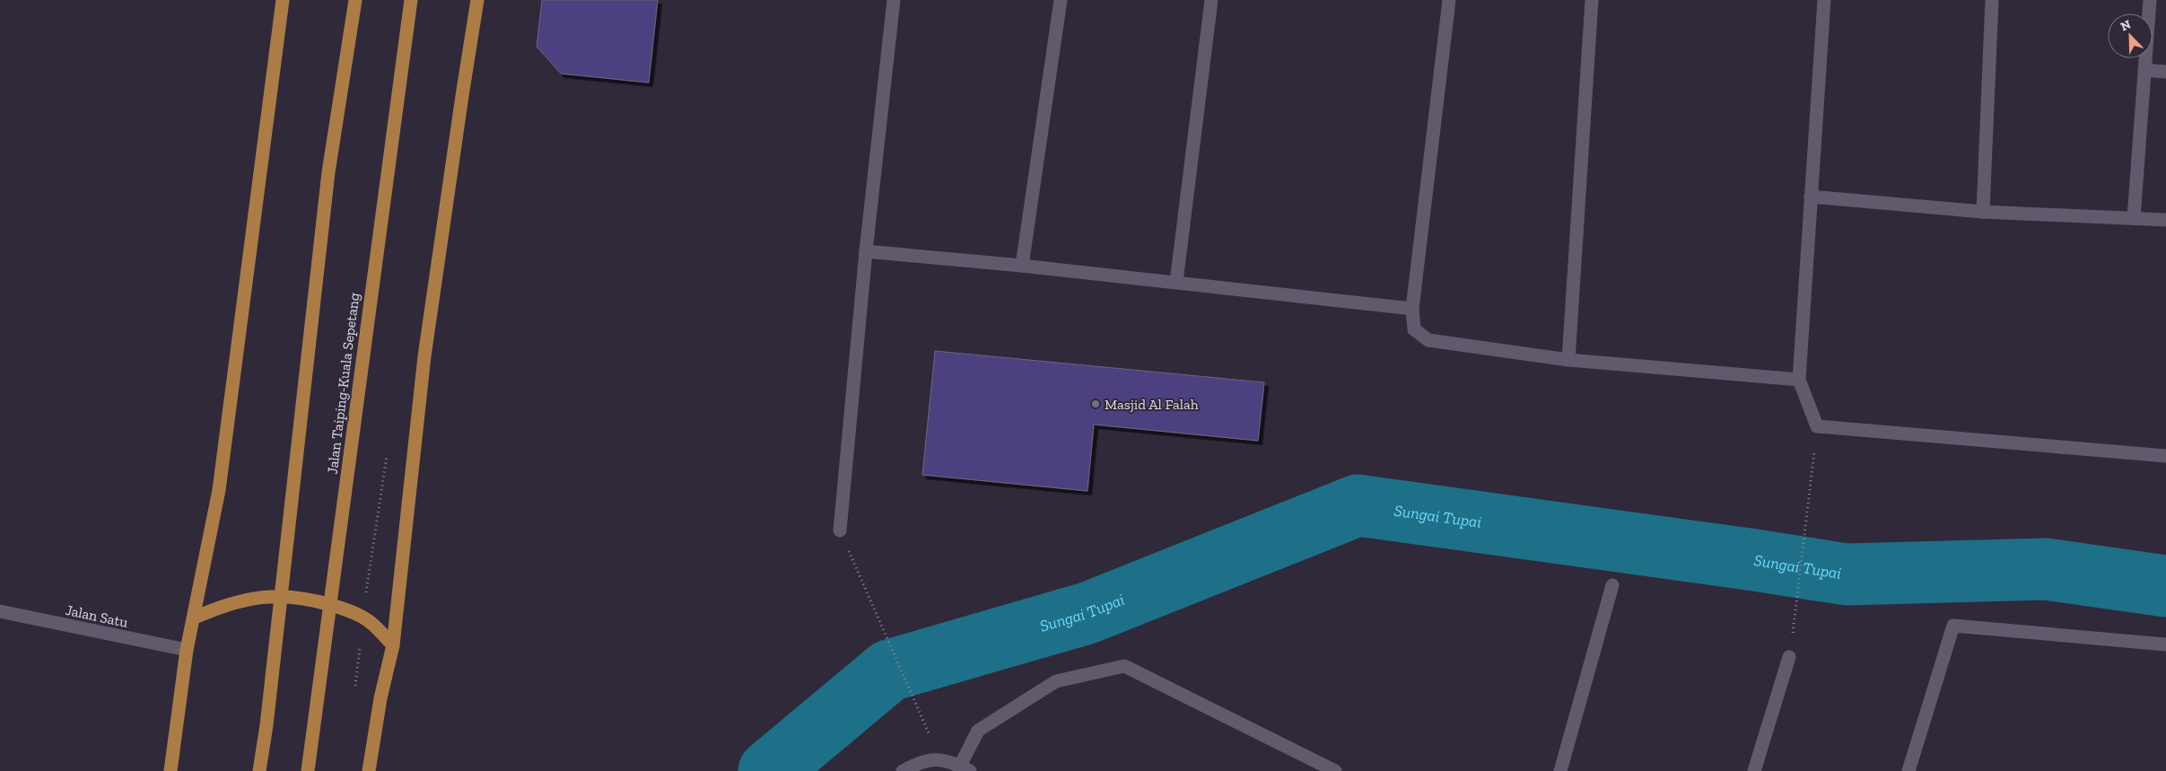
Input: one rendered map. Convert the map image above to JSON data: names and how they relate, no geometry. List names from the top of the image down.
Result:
{
  "streets": {
    "main road": ["Jalan Taiping-Kuala Sepetang"],
    "street": ["Jalan Satu"]
  },
  "water": ["Sungai Tupai"],
  "places": ["Masjid Al Falah"],
  "north": "top left"
}
